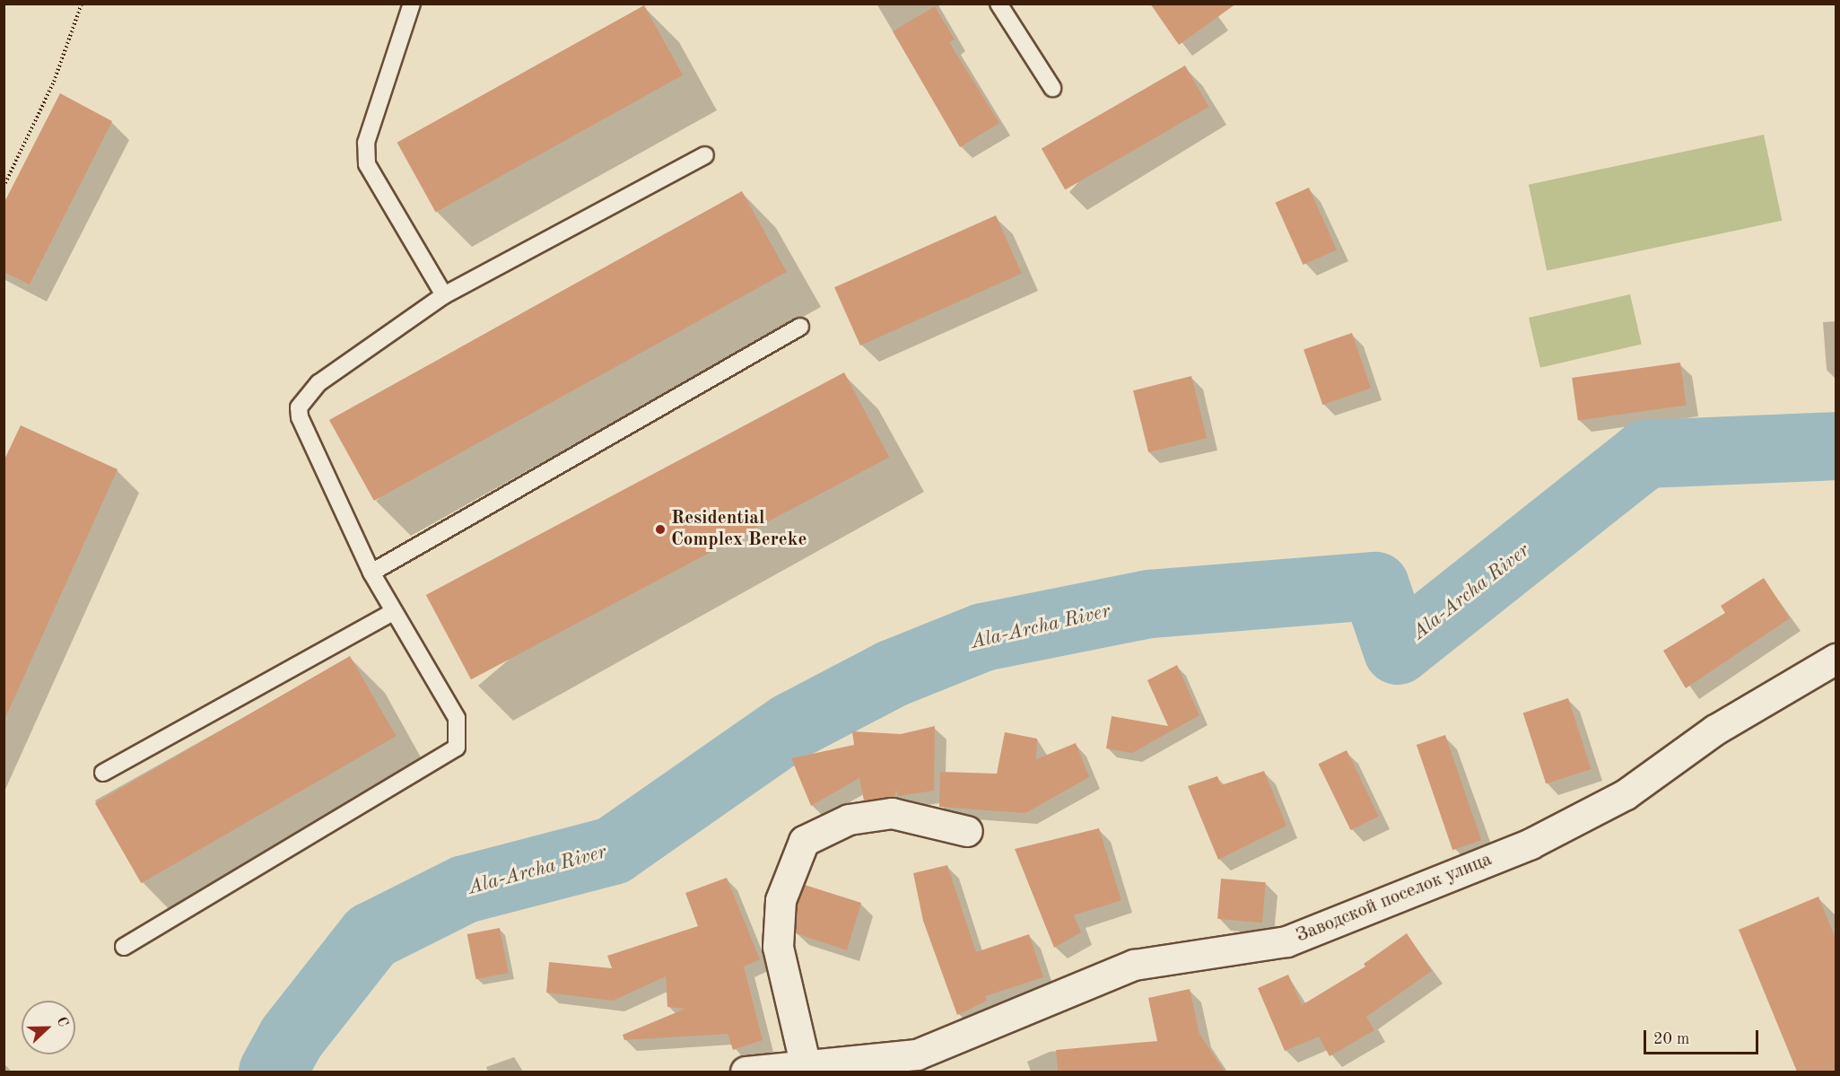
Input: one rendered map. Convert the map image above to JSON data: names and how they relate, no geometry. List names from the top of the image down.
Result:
{
  "streets": {
    "street": ["Заводской поселок улица"]
  },
  "water": ["Ala-Archa River"],
  "places": ["Residential Complex Bereke"],
  "scale_bar": "20 m",
  "north": "right"
}
